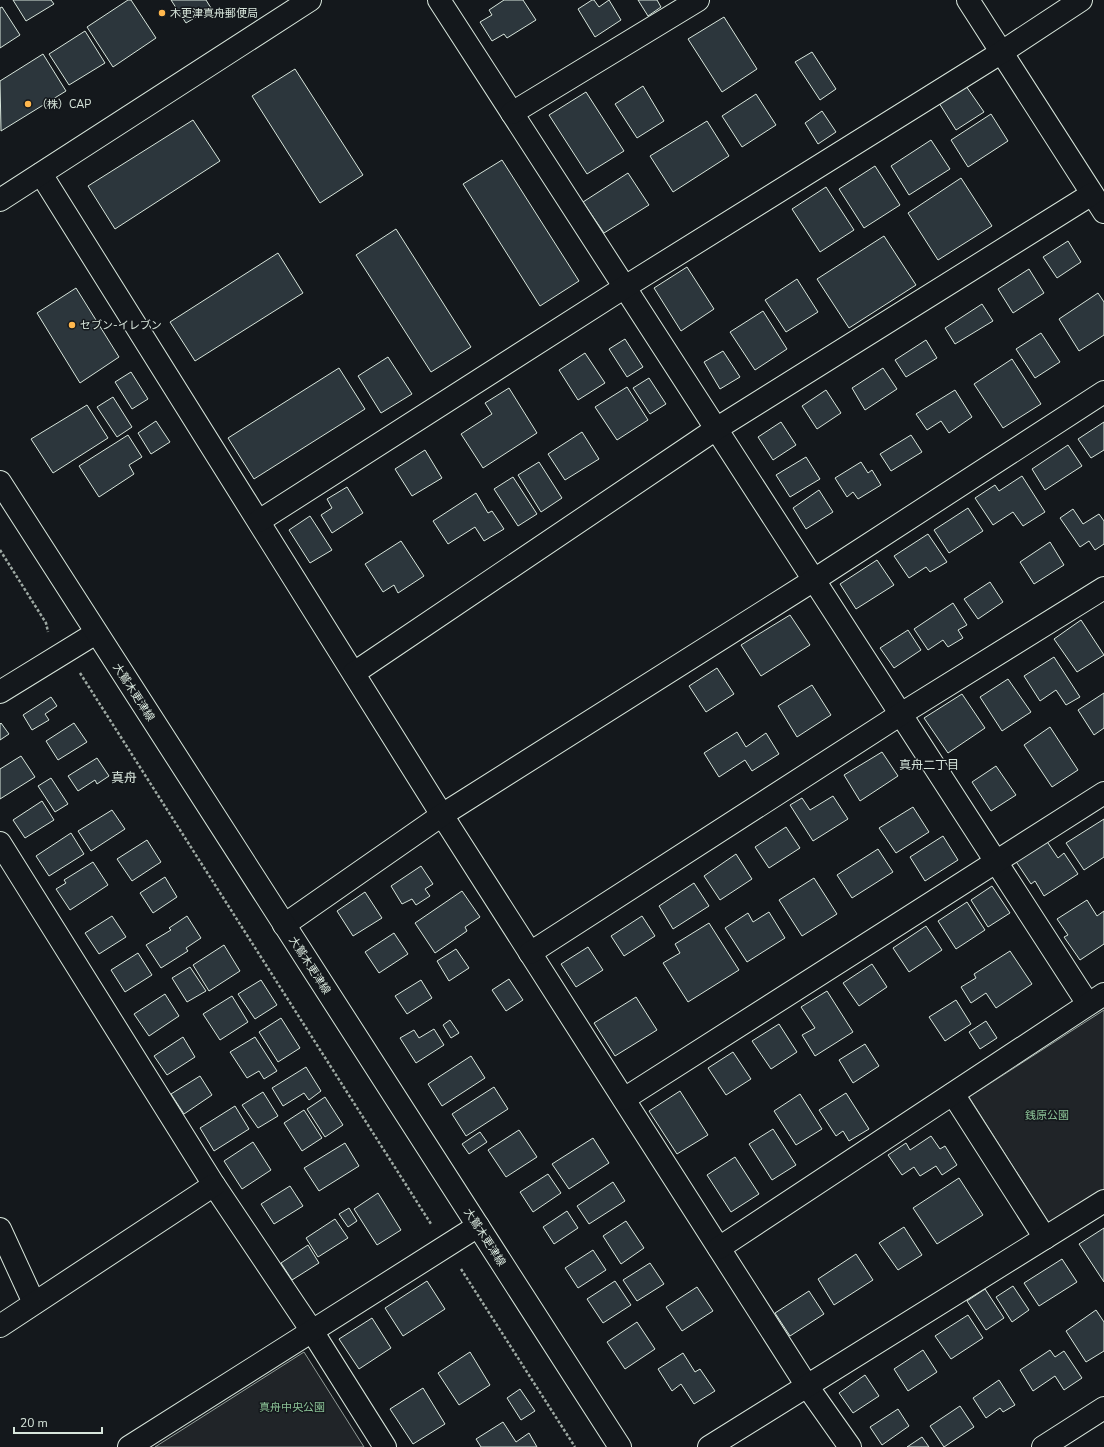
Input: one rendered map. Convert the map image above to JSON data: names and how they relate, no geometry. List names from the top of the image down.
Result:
{
  "streets": {
    "street": ["大鷲木更津線"]
  },
  "districts": ["真舟二丁目", "真舟"],
  "parks": ["銭原公園", "真舟中央公園"],
  "places": ["木更津真舟郵便局", "（株）CAP", "セブン-イレブン"],
  "scale_bar": "20 m"
}
